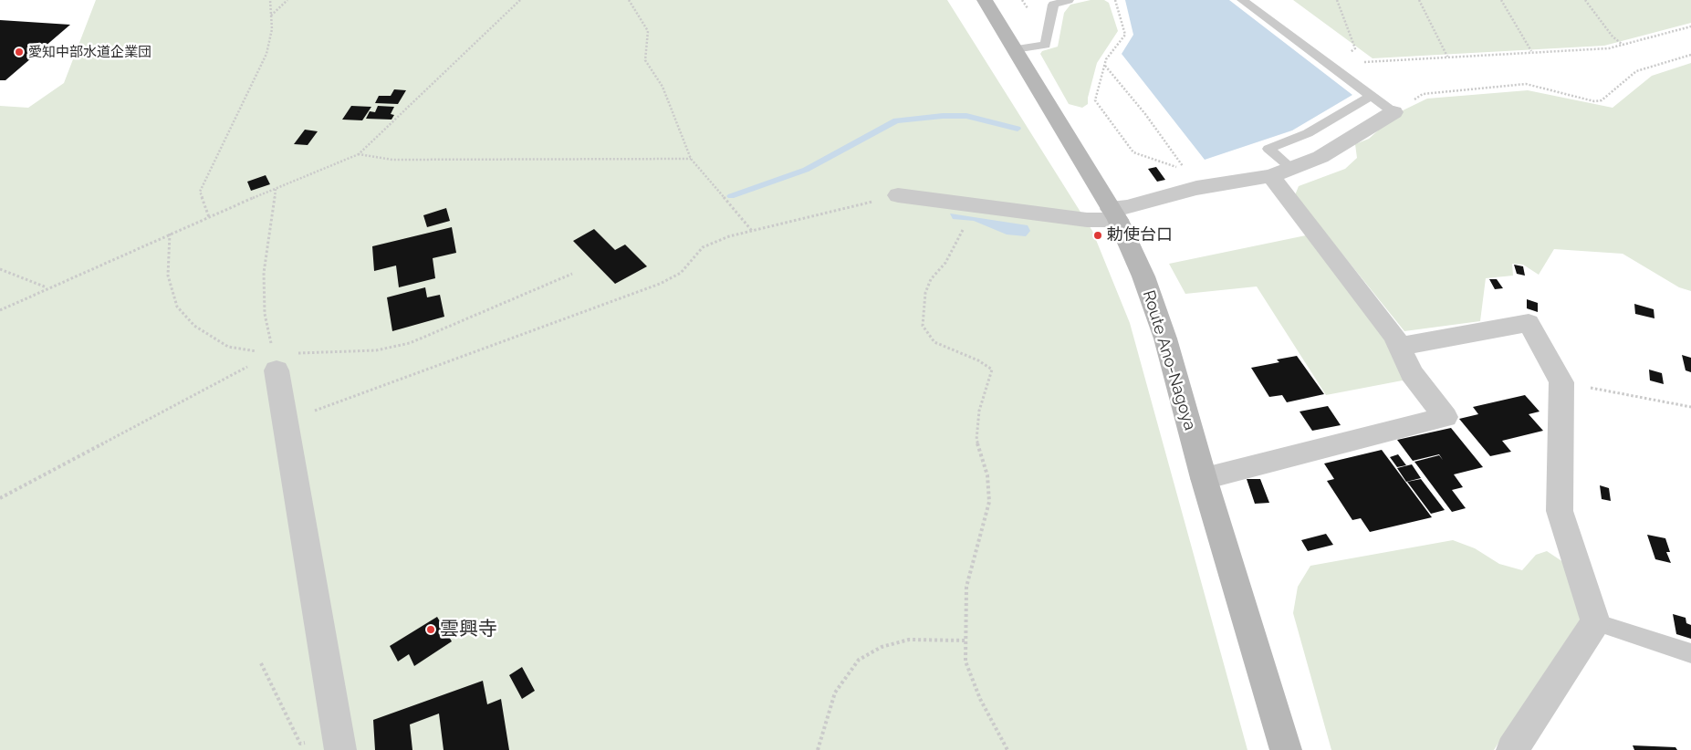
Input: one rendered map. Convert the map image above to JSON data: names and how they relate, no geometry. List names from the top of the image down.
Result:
{
  "streets": {
    "main road": ["Route Ano-Nagoya"]
  },
  "places": ["愛知中部水道企業団", "勅使台口", "雲興寺"]
}
